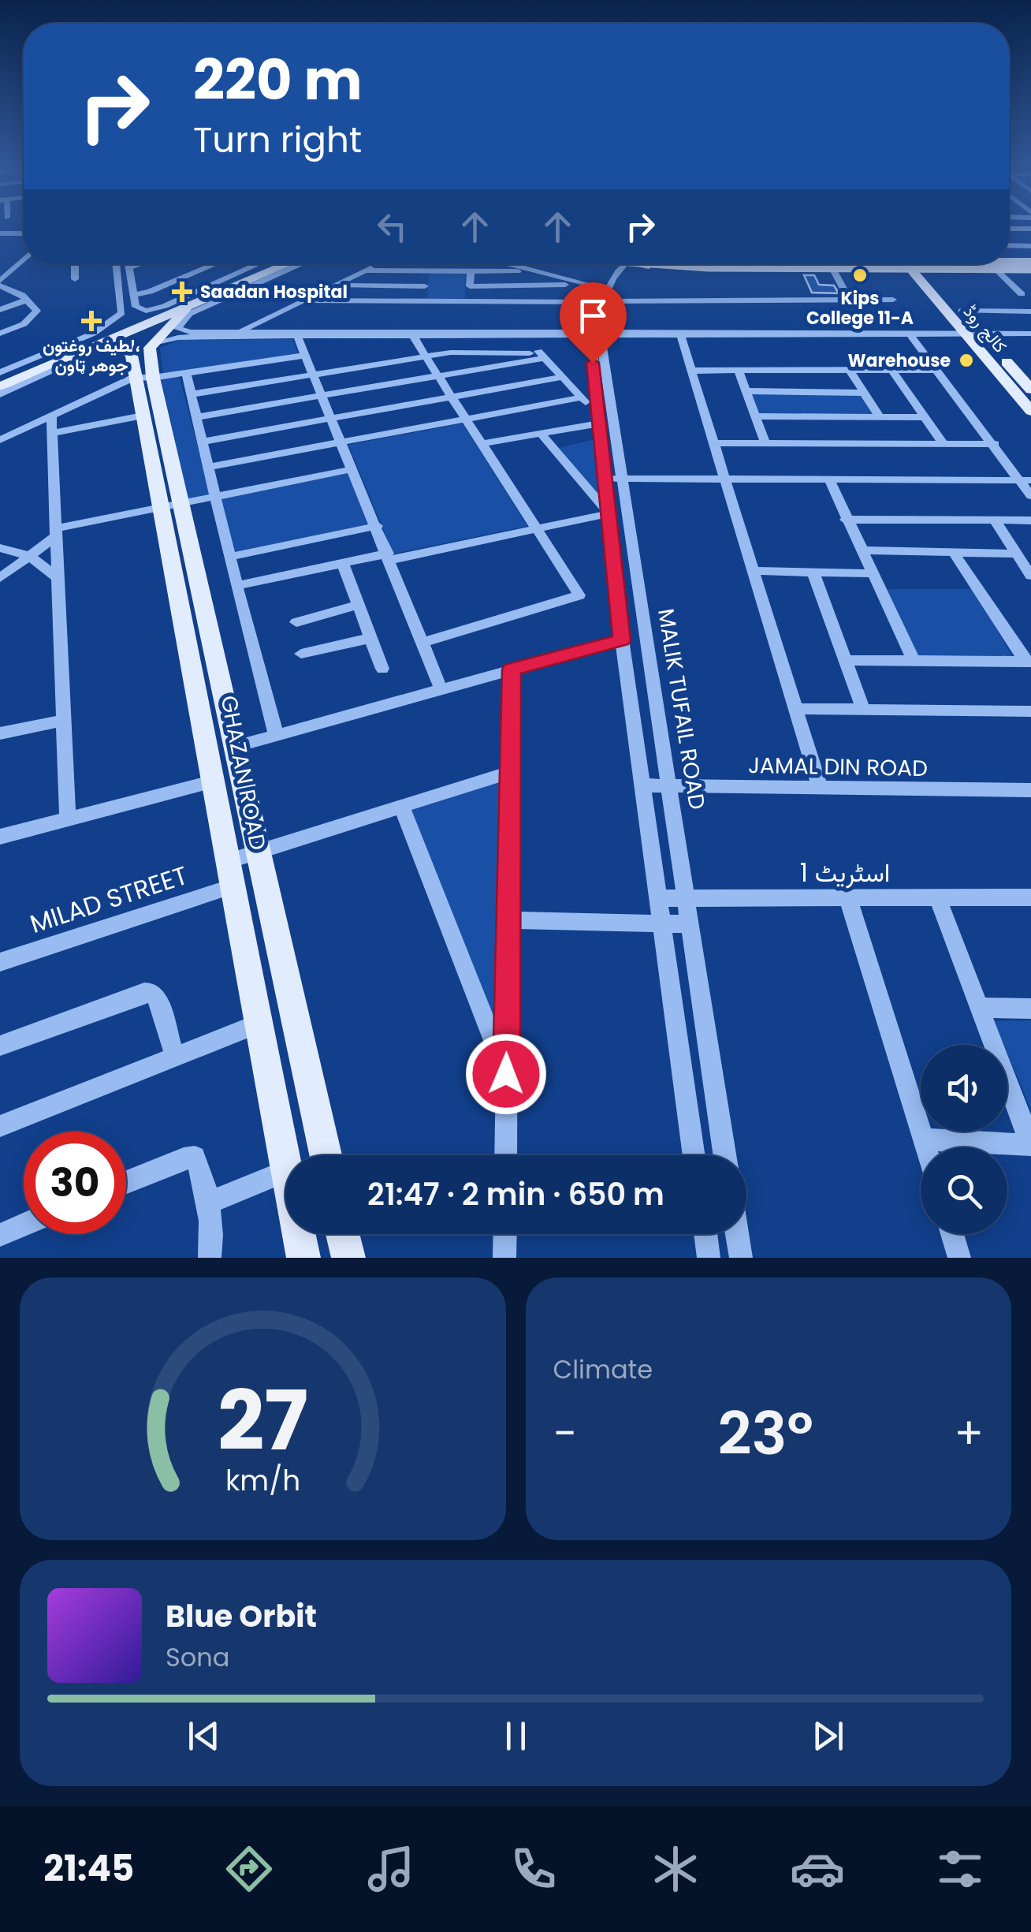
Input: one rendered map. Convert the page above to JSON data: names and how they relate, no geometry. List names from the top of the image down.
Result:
{
  "streets": {
    "main road": ["کالج روڈ", "GHAZAN ROAD"],
    "street": [
      "MALIK TUFAIL ROAD",
      "JAMAL DIN ROAD",
      "اسٹریٹ 1",
      "MILAD STREET"
    ]
  },
  "crossings": [
    ["MALIK TUFAIL ROAD", "JAMAL DIN ROAD"],
    ["MALIK TUFAIL ROAD", "اسٹریٹ 1"],
    ["GHAZAN ROAD", "MILAD STREET"]
  ],
  "places": {
    "other": ["Kips College 11-A", "Warehouse"],
    "health": ["Saadan Hospital", "لطیف روغتون، جوهر ټاون"]
  },
  "page": {
    "turn": ["220 m", "Turn right"],
    "limit": "30",
    "trip": "21:47 · 2 min · 650 m",
    "tile": "Climate",
    "heat": ["−", "23°", "+"],
    "song": ["Blue Orbit", "Sona"],
    "tabs": "21:45",
    "gauge": ["27", "km/h"]
  }
}
